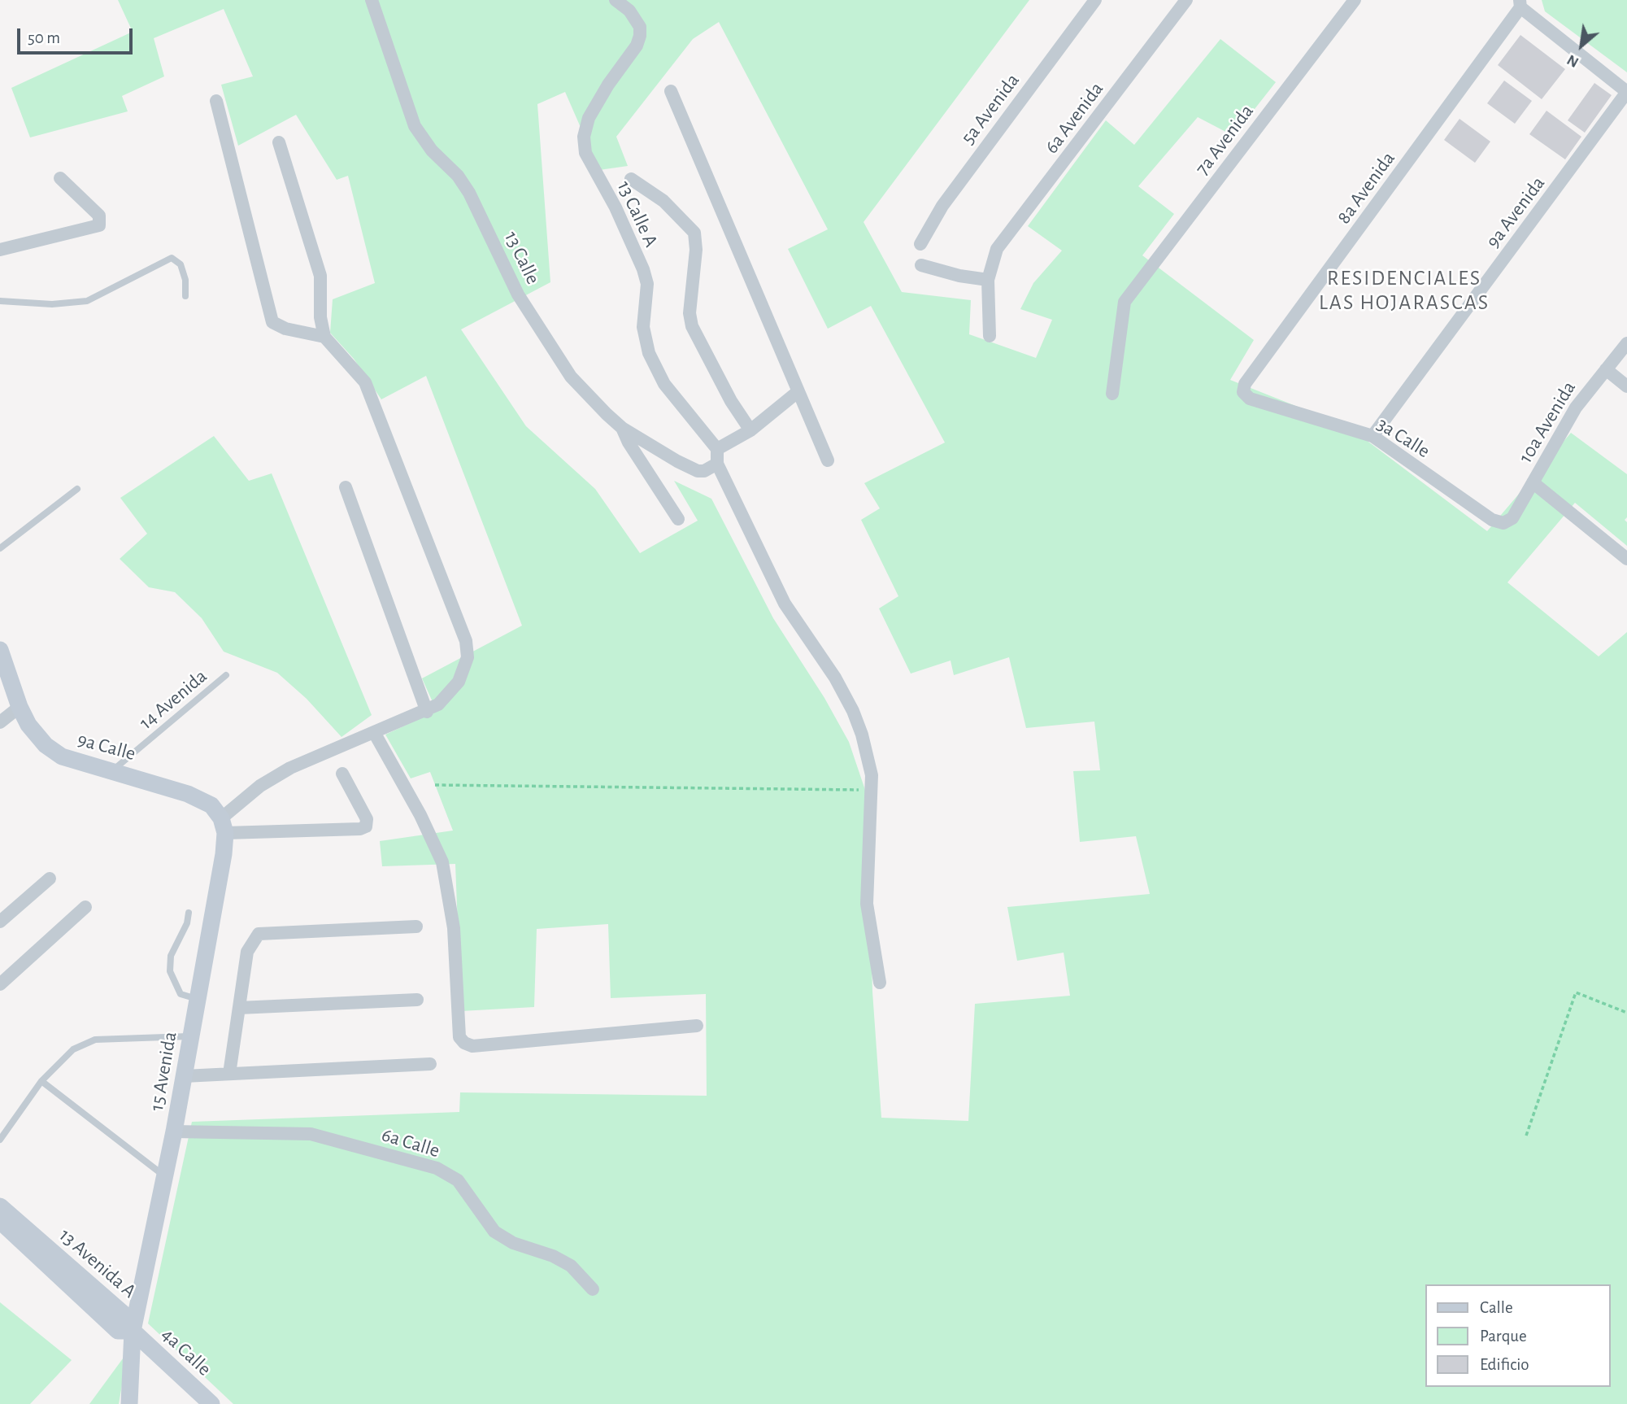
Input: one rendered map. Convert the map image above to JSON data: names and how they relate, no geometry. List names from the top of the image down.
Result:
{
  "streets": {
    "street": [
      "5a Avenida",
      "6a Avenida",
      "7a Avenida",
      "8a Avenida",
      "9a Avenida",
      "13 Calle A",
      "13 Calle",
      "10a Avenida",
      "3a Calle",
      "9a Calle",
      "15 Avenida",
      "6a Calle",
      "13 Avenida A",
      "4a Calle"
    ],
    "lane": ["14 Avenida"]
  },
  "crossings": [
    ["8a Avenida", "3a Calle"],
    ["9a Avenida", "3a Calle"],
    ["10a Avenida", "3a Calle"],
    ["14 Avenida", "9a Calle"],
    ["9a Calle", "15 Avenida"],
    ["15 Avenida", "6a Calle"],
    ["15 Avenida", "13 Avenida A"],
    ["15 Avenida", "4a Calle"],
    ["13 Avenida A", "4a Calle"]
  ],
  "districts": ["RESIDENCIALES LAS HOJARASCAS"],
  "legend": ["Calle", "Parque", "Edificio"],
  "scale_bar": "50 m",
  "north": "bottom left"
}
